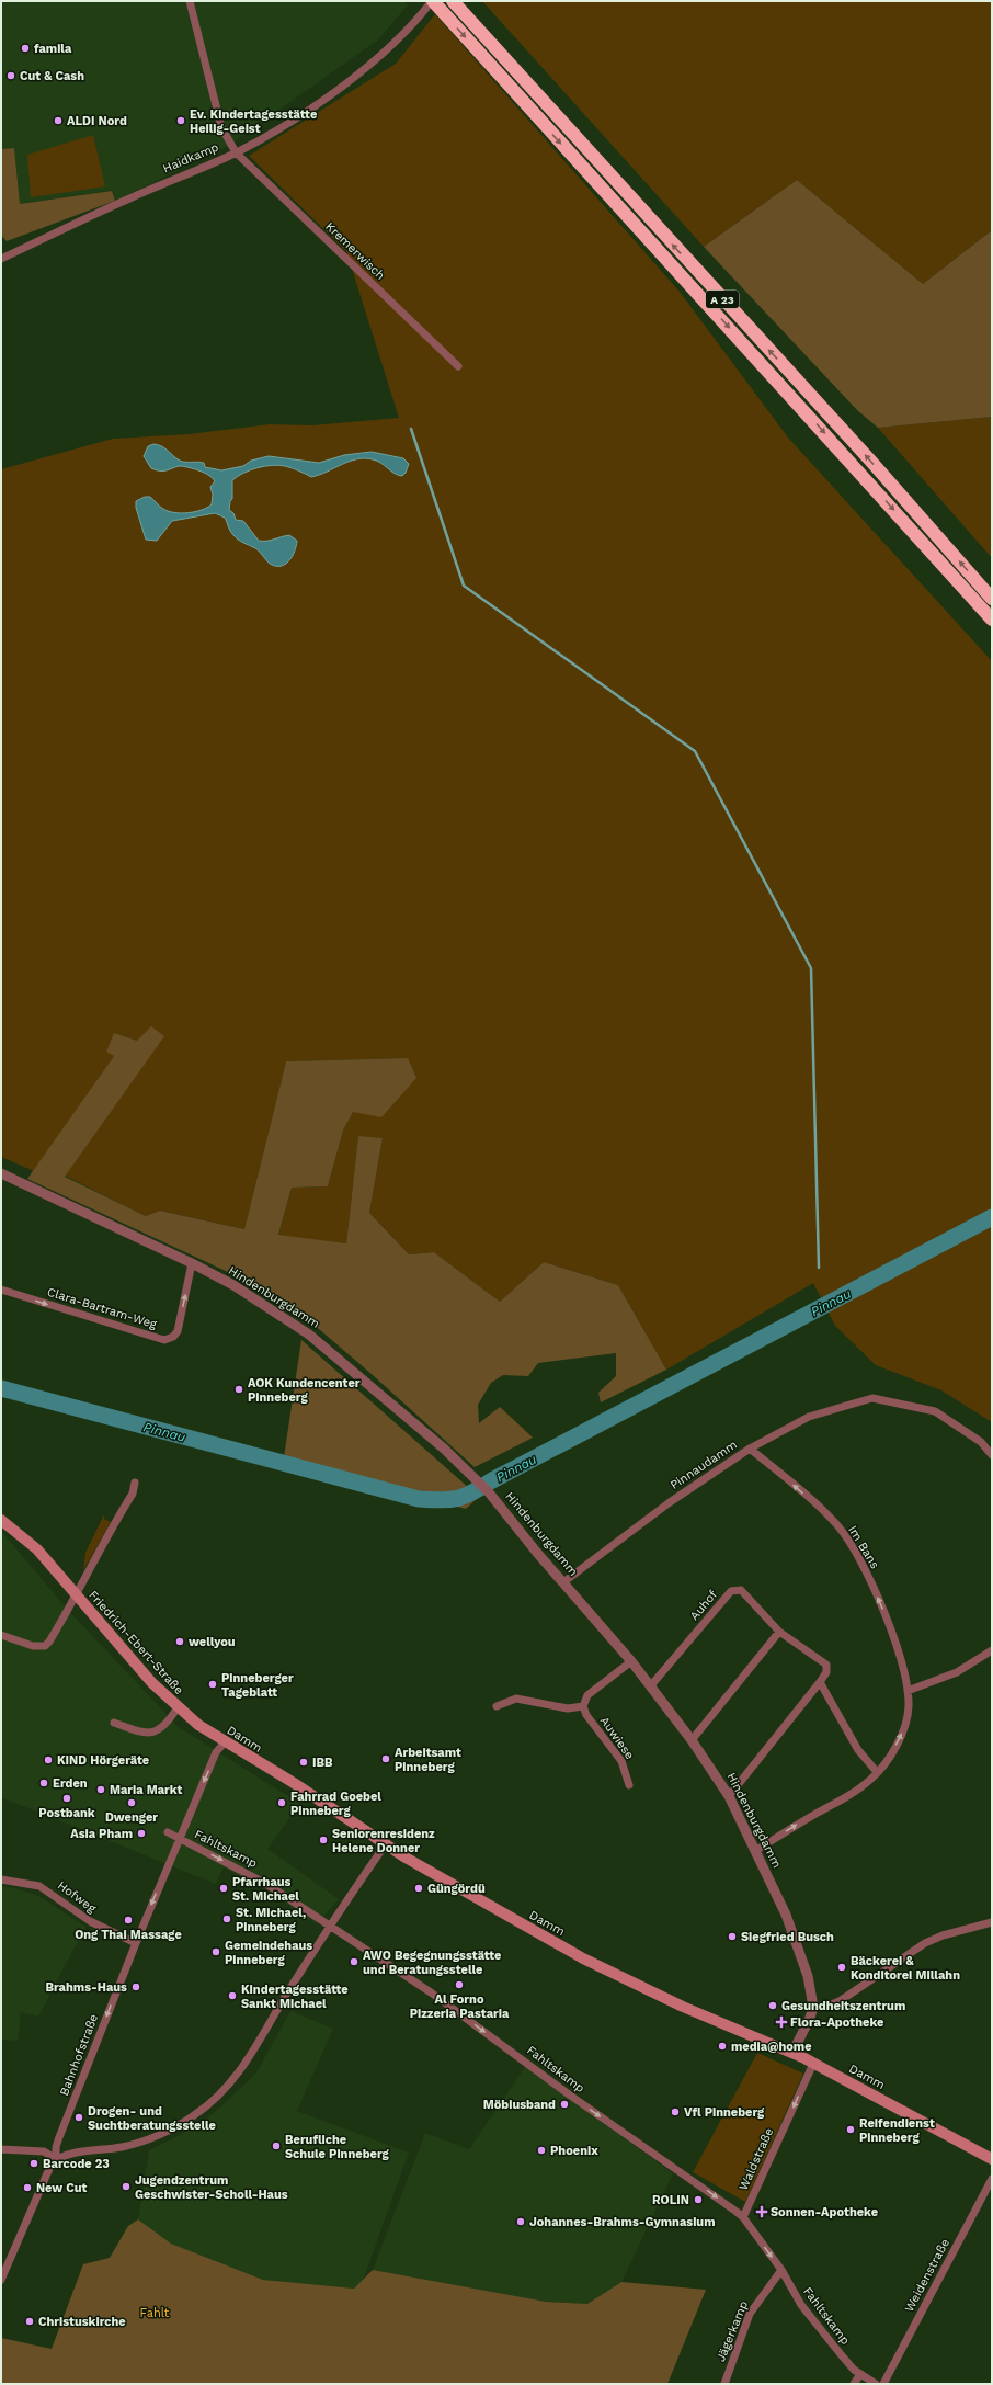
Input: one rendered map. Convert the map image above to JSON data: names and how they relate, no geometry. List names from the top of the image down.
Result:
{
  "streets": {
    "highway": ["A 23"],
    "main road": ["Friedrich-Ebert-Straße", "Damm"],
    "street": [
      "Haidkamp",
      "Kremerwisch",
      "Hindenburgdamm",
      "Clara-Bartram-Weg",
      "Pinnaudamm",
      "Im Bans",
      "Auhof",
      "Auwiese",
      "Fahltskamp",
      "Hofweg",
      "Bahnhofstraße",
      "Waldstraße",
      "Weidenstraße",
      "Jägerkamp"
    ]
  },
  "crossings": [
    ["Haidkamp", "Kremerwisch"],
    ["Haidkamp", "A 23"],
    ["Hindenburgdamm", "Clara-Bartram-Weg"],
    ["Hindenburgdamm", "Pinnaudamm"],
    ["Hindenburgdamm", "Im Bans"],
    ["Hindenburgdamm", "Auhof"],
    ["Pinnaudamm", "Im Bans"],
    ["Friedrich-Ebert-Straße", "Damm"],
    ["Damm", "Bahnhofstraße"],
    ["Damm", "Waldstraße"],
    ["Fahltskamp", "Bahnhofstraße"],
    ["Fahltskamp", "Waldstraße"],
    ["Fahltskamp", "Jägerkamp"],
    ["Hofweg", "Bahnhofstraße"]
  ],
  "one_way": ["Fahltskamp", "Bahnhofstraße", "Waldstraße"],
  "water": ["Pinnau"],
  "parks": ["Fahlt"],
  "places": {
    "other": [
      "famila",
      "Cut & Cash",
      "ALDI Nord",
      "Ev. Kindertagesstätte Heilig-Geist",
      "AOK Kundencenter Pinneberg",
      "wellyou",
      "Pinneberger Tageblatt",
      "Arbeitsamt Pinneberg",
      "KIND Hörgeräte",
      "IBB",
      "Erden",
      "Maria Markt",
      "Postbank",
      "Dwenger",
      "Fahrrad Goebel Pinneberg",
      "Asia Pham",
      "Seniorenresidenz Helene Donner",
      "Pfarrhaus St. Michael",
      "Güngördü",
      "St. Michael, Pinneberg",
      "Ong Thai Massage",
      "Siegfried Busch",
      "Gemeindehaus Pinneberg",
      "AWO Begegnungsstätte und Beratungsstelle",
      "Bäckerei & Konditorei Millahn",
      "Al Forno Pizzeria Pastaria",
      "Brahms-Haus",
      "Kindertagesstätte Sankt Michael",
      "Gesundheitszentrum",
      "media@home",
      "Möbiusband",
      "Vfl Pinneberg",
      "Drogen- und Suchtberatungsstelle",
      "Reifendienst Pinneberg",
      "Berufliche Schule Pinneberg",
      "Phoenix",
      "Barcode 23",
      "Jugendzentrum Geschwister-Scholl-Haus",
      "New Cut",
      "ROLIN",
      "Johannes-Brahms-Gymnasium",
      "Christuskirche"
    ],
    "health": ["Flora-Apotheke", "Sonnen-Apotheke"]
  }
}
